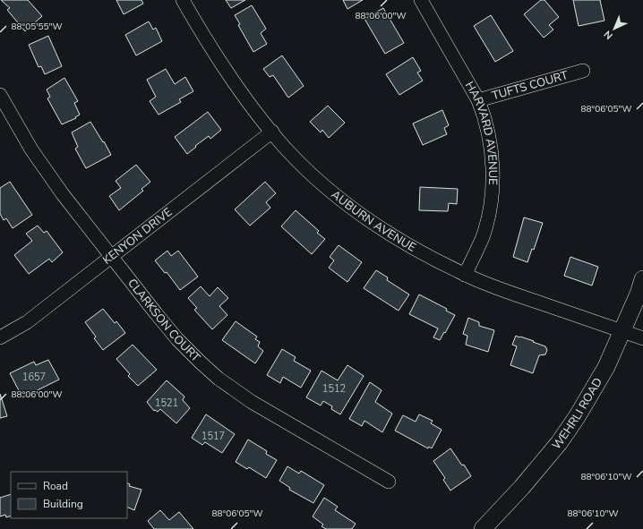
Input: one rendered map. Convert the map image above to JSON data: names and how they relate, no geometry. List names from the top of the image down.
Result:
{
  "streets": {
    "street": [
      "TUFTS COURT",
      "HARVARD AVENUE",
      "AUBURN AVENUE",
      "KENYON DRIVE",
      "CLARKSON COURT",
      "WEHRLI ROAD"
    ]
  },
  "crossings": [
    ["TUFTS COURT", "HARVARD AVENUE"],
    ["HARVARD AVENUE", "AUBURN AVENUE"],
    ["AUBURN AVENUE", "KENYON DRIVE"],
    ["AUBURN AVENUE", "WEHRLI ROAD"],
    ["KENYON DRIVE", "CLARKSON COURT"]
  ],
  "house_numbers": [
    "1657",
    "1512",
    "1521",
    "1517"
  ],
  "legend": ["Road", "Building"],
  "north": "bottom left",
  "coordinates": [
    "88°06'00\"W",
    "88°05'55\"W",
    "88°06'05\"W",
    "88°06'10\"W"
  ]
}
